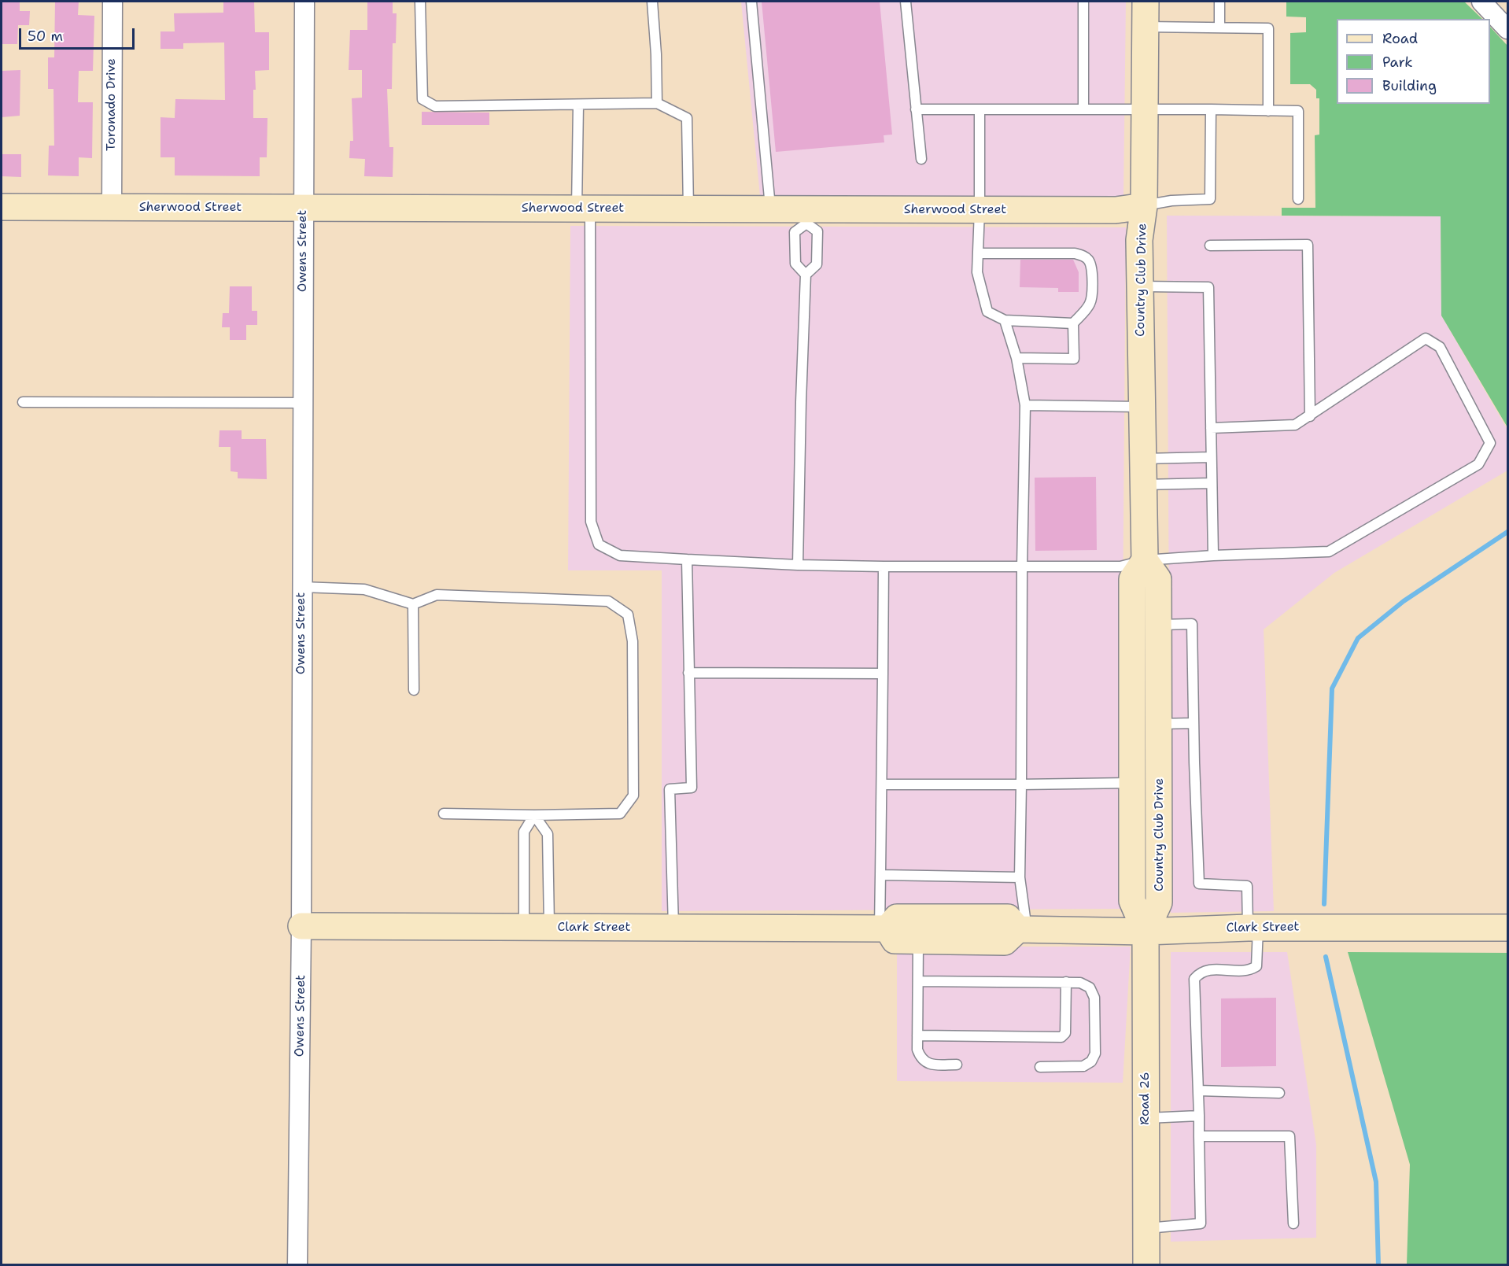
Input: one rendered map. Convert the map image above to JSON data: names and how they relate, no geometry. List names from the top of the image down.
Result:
{
  "streets": {
    "street": [
      "Toronado Drive",
      "Sherwood Street",
      "Owens Street",
      "Country Club Drive",
      "Clark Street",
      "Road 26"
    ]
  },
  "crossings": [
    ["Toronado Drive", "Sherwood Street"],
    ["Sherwood Street", "Owens Street"],
    ["Sherwood Street", "Country Club Drive"],
    ["Owens Street", "Clark Street"],
    ["Country Club Drive", "Clark Street"],
    ["Country Club Drive", "Road 26"],
    ["Clark Street", "Road 26"]
  ],
  "legend": ["Road", "Park", "Building"],
  "scale_bar": "50 m"
}
